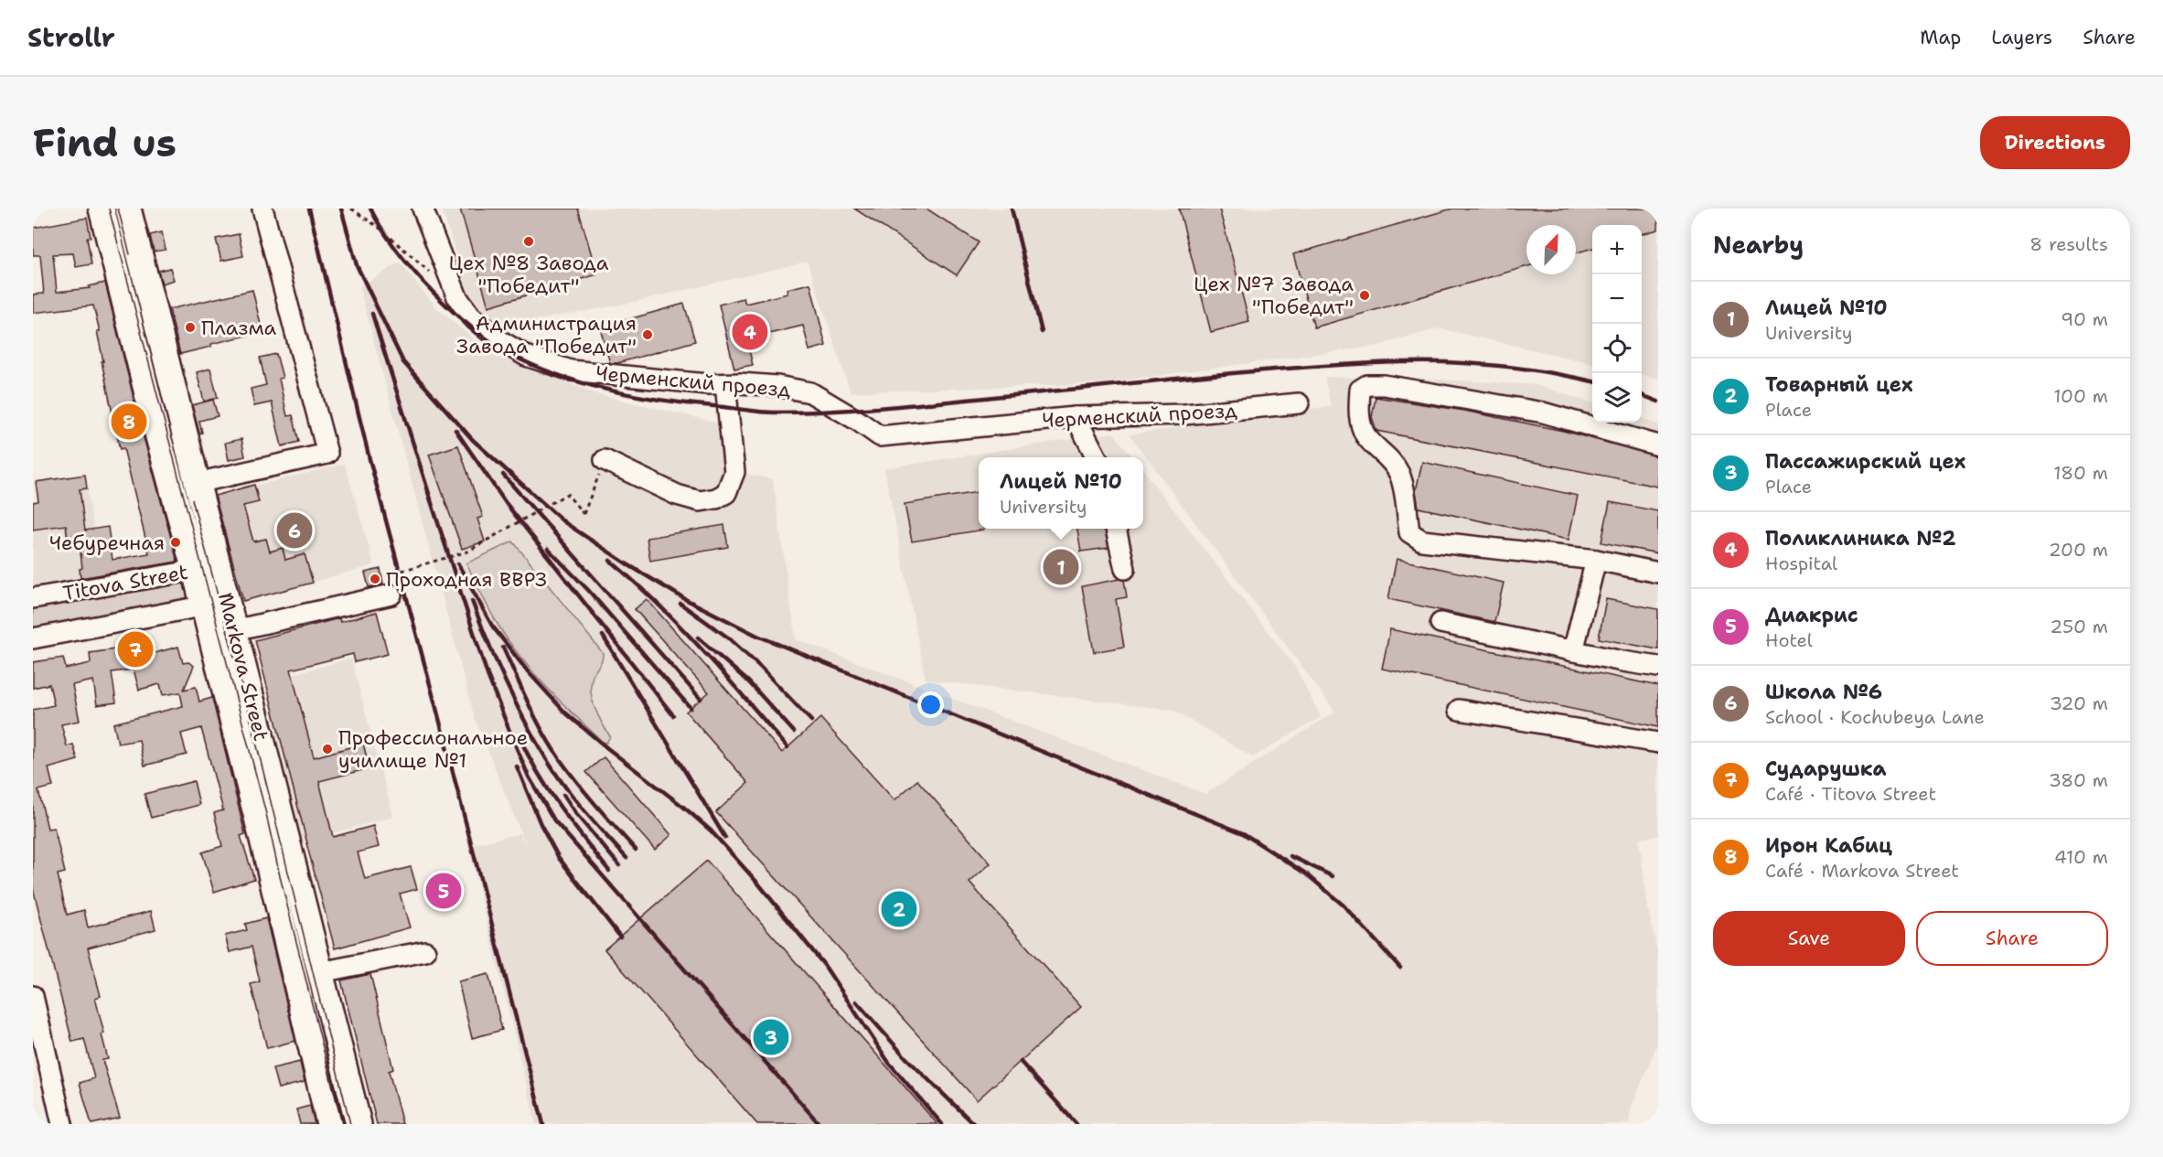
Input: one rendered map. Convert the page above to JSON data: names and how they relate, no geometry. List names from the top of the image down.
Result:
{
  "streets": {
    "main road": ["Markova Street"],
    "street": ["Черменский проезд", "Titova Street"]
  },
  "crossings": [
    ["Titova Street", "Markova Street"]
  ],
  "places": [
    "Цех №8 Завода \"Победит\"",
    "Цех №7 Завода \"Победит\"",
    "Плазма",
    "Администрация Завода \"Победит\"",
    "Чебуречная",
    "Проходная ВВРЗ",
    "Профессиональное училище №1"
  ],
  "north": "top right",
  "page": {
    "header": "Strollr",
    "nav": ["Map", "Layers", "Share"],
    "buttons": [
      "Directions",
      ["Save", "Share"]
    ],
    "title": "Find us",
    "heading": ["Nearby", "8 results"],
    "map_buttons": ["+", "−"],
    "list": [
      {
        "mark": "1",
        "name": "Лицей №10",
        "note": "University",
        "value": "90 m"
      },
      {
        "mark": "2",
        "name": "Товарный цех",
        "note": "Place",
        "value": "100 m"
      },
      {
        "mark": "3",
        "name": "Пассажирский цех",
        "note": "Place",
        "value": "180 m"
      },
      {
        "mark": "4",
        "name": "Поликлиника №2",
        "note": "Hospital",
        "value": "200 m"
      },
      {
        "mark": "5",
        "name": "Диакрис",
        "note": "Hotel",
        "value": "250 m"
      },
      {
        "mark": "6",
        "name": "Школа №6",
        "note": "School · Kochubeya Lane",
        "value": "320 m"
      },
      {
        "mark": "7",
        "name": "Сударушка",
        "note": "Café · Titova Street",
        "value": "380 m"
      },
      {
        "mark": "8",
        "name": "Ирон Кабиц",
        "note": "Café · Markova Street",
        "value": "410 m"
      }
    ],
    "pins": [
      "4",
      "8",
      "6",
      "1",
      "7",
      "5",
      "2",
      "3"
    ],
    "popup": ["Лицей №10", "University"]
  }
}
